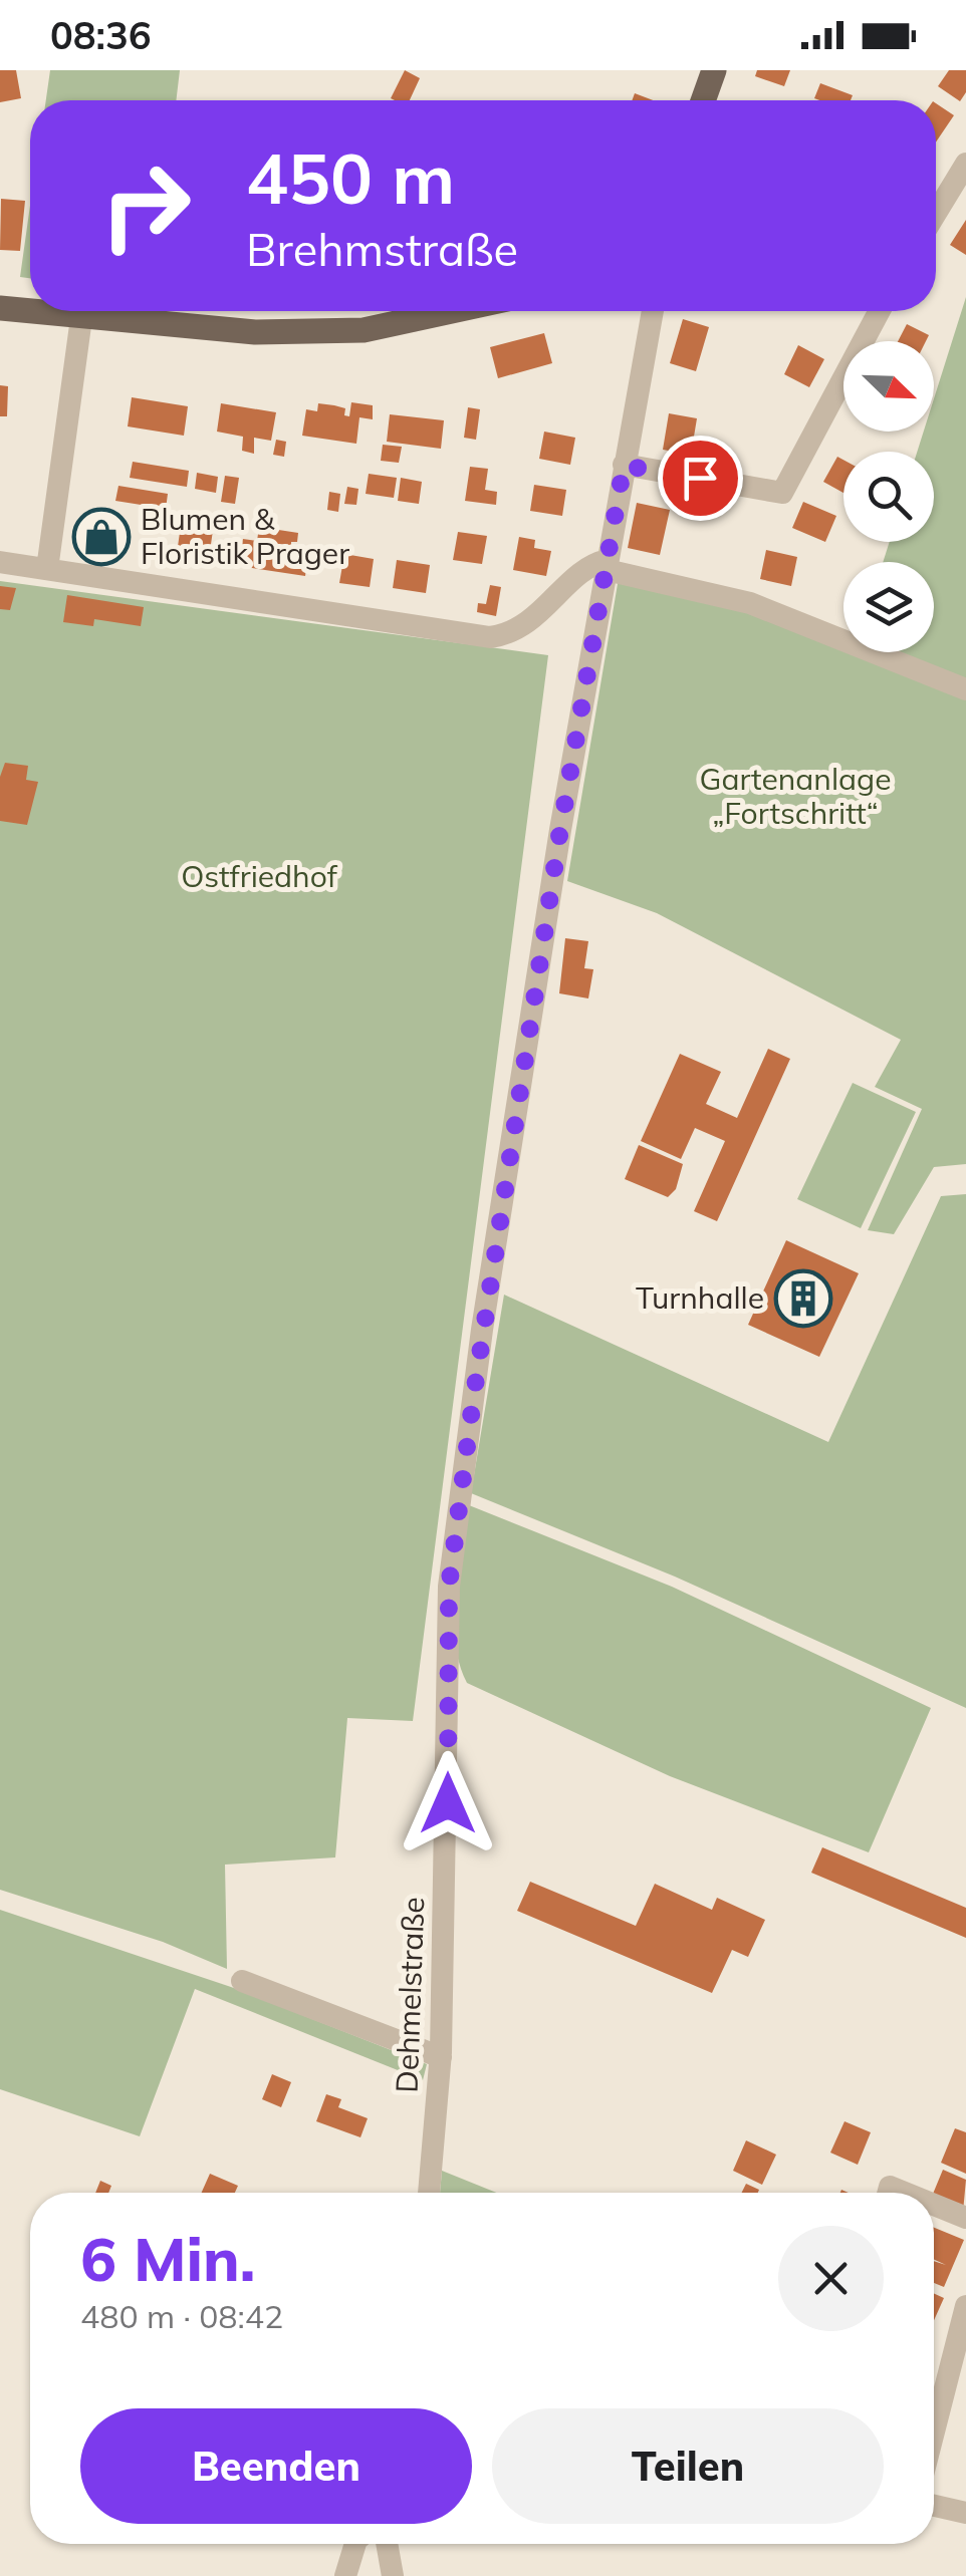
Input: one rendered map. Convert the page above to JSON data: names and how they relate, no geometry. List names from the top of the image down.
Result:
{
  "streets": {
    "street": ["Dehmelstraße"]
  },
  "parks": ["Gartenanlage „Fortschritt“", "Ostfriedhof"],
  "places": {
    "shop": ["Blumen & Floristik Prager"],
    "building": ["Turnhalle"]
  },
  "north": "bottom right",
  "page": {
    "status": "08:36",
    "turn": ["450 m", "Brehmstraße"],
    "heading": ["6 Min.", "480 m · 08:42"],
    "buttons": ["Beenden", "Teilen"]
  }
}
